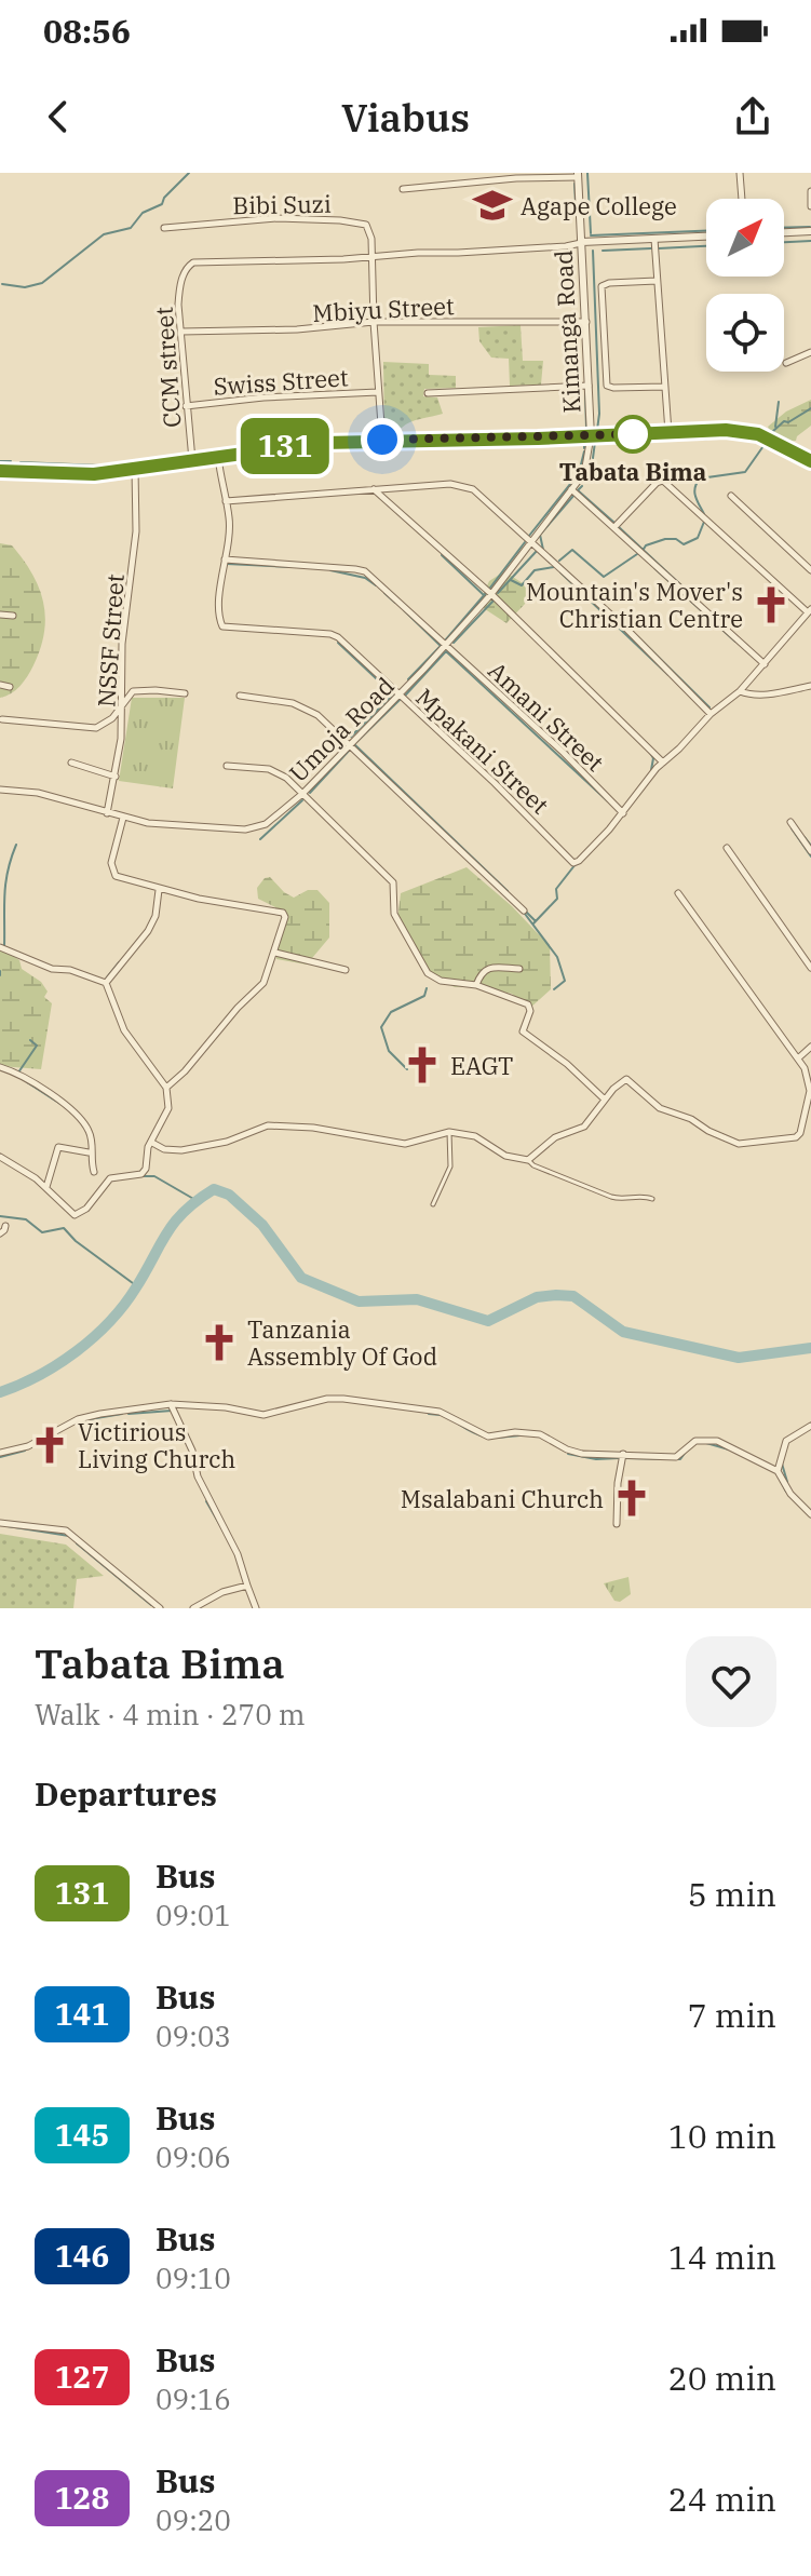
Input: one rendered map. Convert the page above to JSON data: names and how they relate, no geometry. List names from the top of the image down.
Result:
{
  "streets": {
    "main road": ["Kimanga Road"],
    "street": [
      "Bibi Suzi",
      "Mbiyu Street",
      "CCM street",
      "Swiss Street",
      "NSSF Street",
      "Amani Street",
      "Umoja Road",
      "Mpakani Street"
    ]
  },
  "crossings": [
    ["Bibi Suzi", "CCM street"],
    ["Mbiyu Street", "Kimanga Road"],
    ["Mbiyu Street", "CCM street"],
    ["Kimanga Road", "Umoja Road"],
    ["CCM street", "Swiss Street"],
    ["NSSF Street", "Umoja Road"],
    ["Amani Street", "Umoja Road"],
    ["Amani Street", "Mpakani Street"],
    ["Umoja Road", "Mpakani Street"]
  ],
  "places": {
    "school or university": ["Agape College"],
    "other": ["Tabata Bima"],
    "church": [
      "Mountain's Mover's Christian Centre",
      "EAGT",
      "Tanzania Assembly Of God",
      "Victirious Living Church",
      "Msalabani Church"
    ]
  },
  "lines": ["bus line 131"],
  "north": "top right",
  "page": {
    "status": "08:56",
    "header": "Viabus",
    "on_map": "131",
    "heading": [
      ["Tabata Bima", "Walk · 4 min · 270 m"],
      "Departures"
    ],
    "list": [
      {
        "mark": "131",
        "name": "Bus",
        "note": "09:01",
        "value": "5 min"
      },
      {
        "mark": "141",
        "name": "Bus",
        "note": "09:03",
        "value": "7 min"
      },
      {
        "mark": "145",
        "name": "Bus",
        "note": "09:06",
        "value": "10 min"
      },
      {
        "mark": "146",
        "name": "Bus",
        "note": "09:10",
        "value": "14 min"
      },
      {
        "mark": "127",
        "name": "Bus",
        "note": "09:16",
        "value": "20 min"
      },
      {
        "mark": "128",
        "name": "Bus",
        "note": "09:20",
        "value": "24 min"
      }
    ]
  }
}
